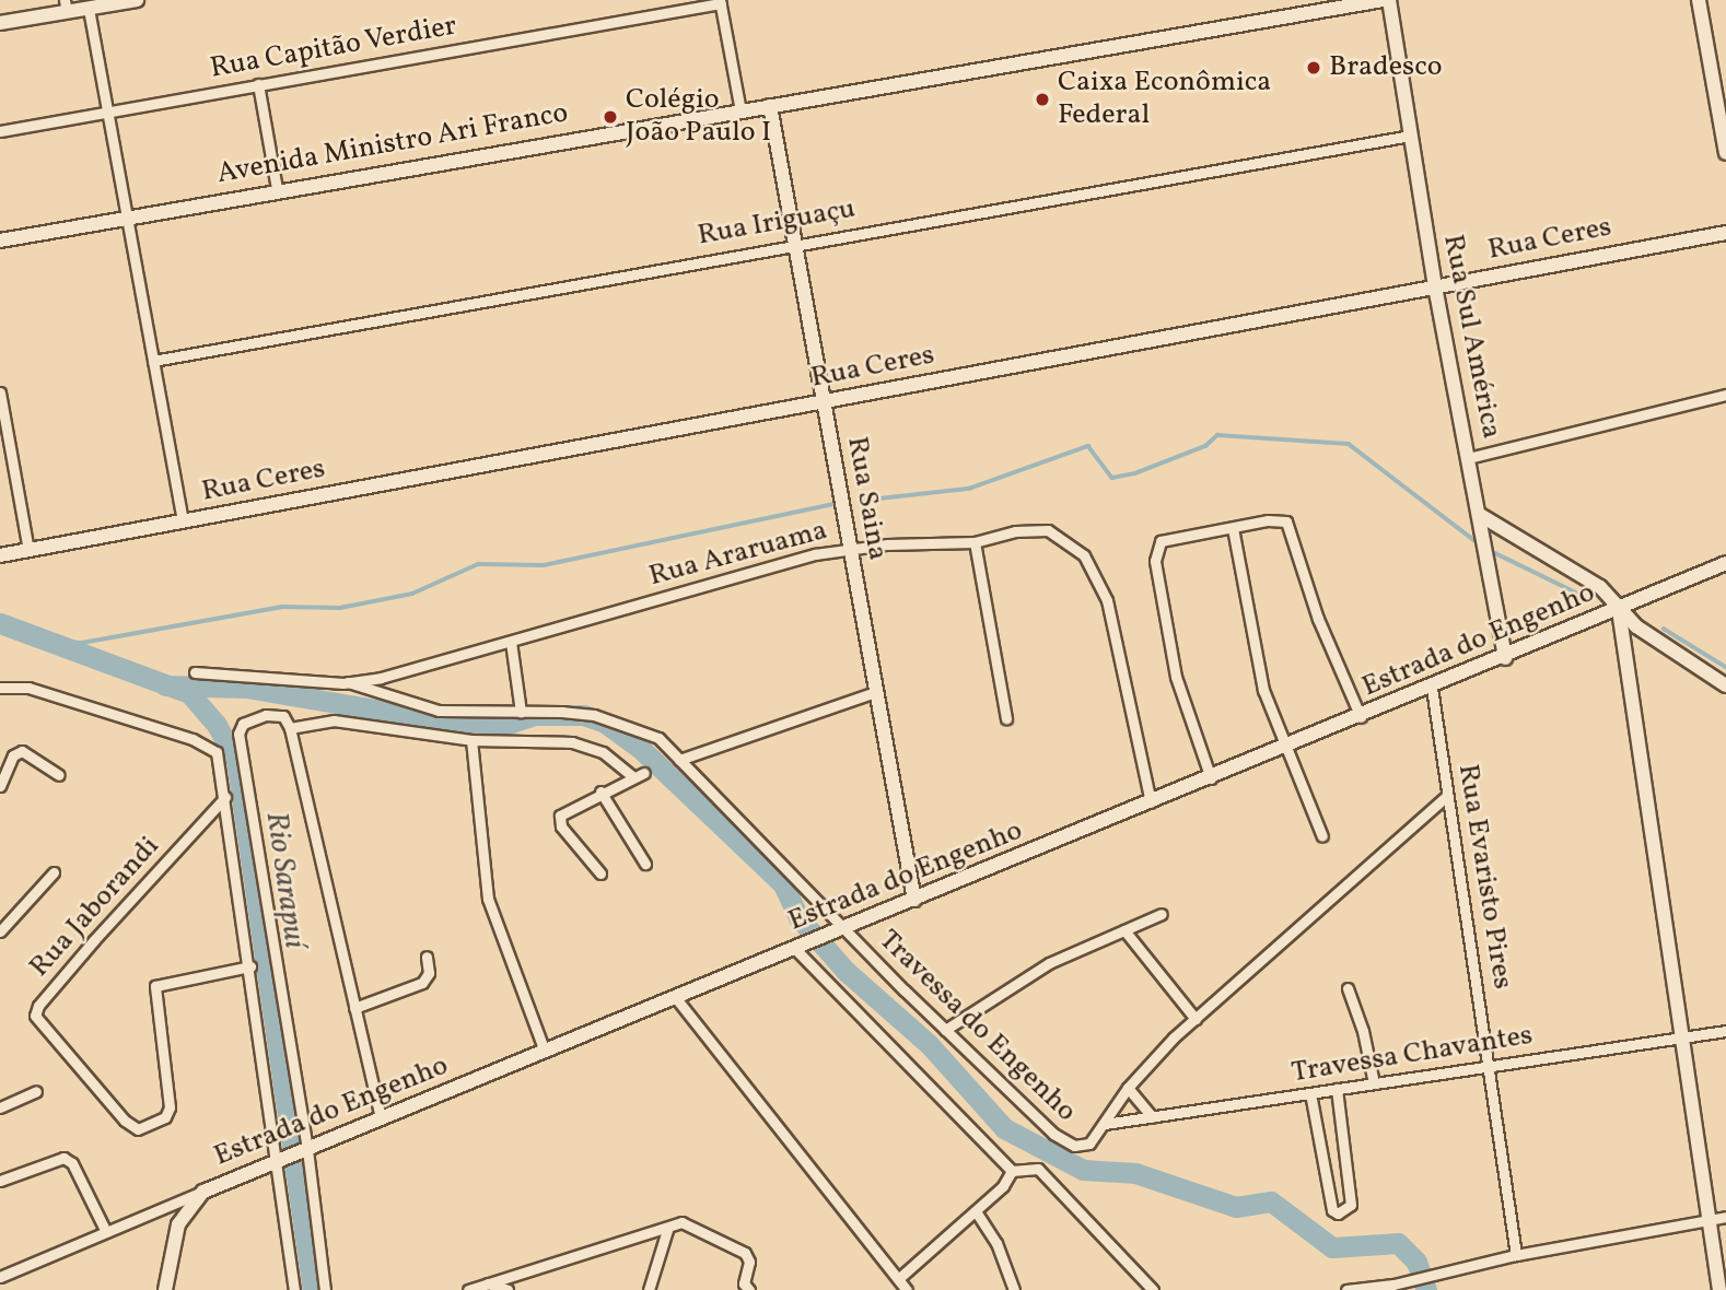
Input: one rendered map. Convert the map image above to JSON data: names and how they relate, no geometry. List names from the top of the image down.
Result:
{
  "streets": {
    "street": [
      "Rua Capitão Verdier",
      "Avenida Ministro Ari Franco",
      "Rua Iriguaçu",
      "Rua Ceres",
      "Rua Sul América",
      "Rua Saina",
      "Rua Araruama",
      "Estrada do Engenho",
      "Rua Evaristo Pires",
      "Rua Jaborandi",
      "Travessa do Engenho",
      "Travessa Chavantes"
    ]
  },
  "crossings": [
    ["Avenida Ministro Ari Franco", "Rua Sul América"],
    ["Avenida Ministro Ari Franco", "Rua Saina"],
    ["Rua Iriguaçu", "Rua Sul América"],
    ["Rua Iriguaçu", "Rua Saina"],
    ["Rua Ceres", "Rua Sul América"],
    ["Rua Ceres", "Rua Saina"],
    ["Rua Sul América", "Estrada do Engenho"],
    ["Rua Saina", "Rua Araruama"],
    ["Rua Saina", "Estrada do Engenho"],
    ["Rua Araruama", "Estrada do Engenho"],
    ["Rua Araruama", "Travessa do Engenho"],
    ["Estrada do Engenho", "Rua Evaristo Pires"],
    ["Estrada do Engenho", "Travessa do Engenho"],
    ["Rua Evaristo Pires", "Travessa Chavantes"],
    ["Travessa do Engenho", "Travessa Chavantes"]
  ],
  "water": ["Rio Sarapuí"],
  "places": ["Bradesco", "Caixa Econômica Federal", "Colégio João Paulo I"]
}
